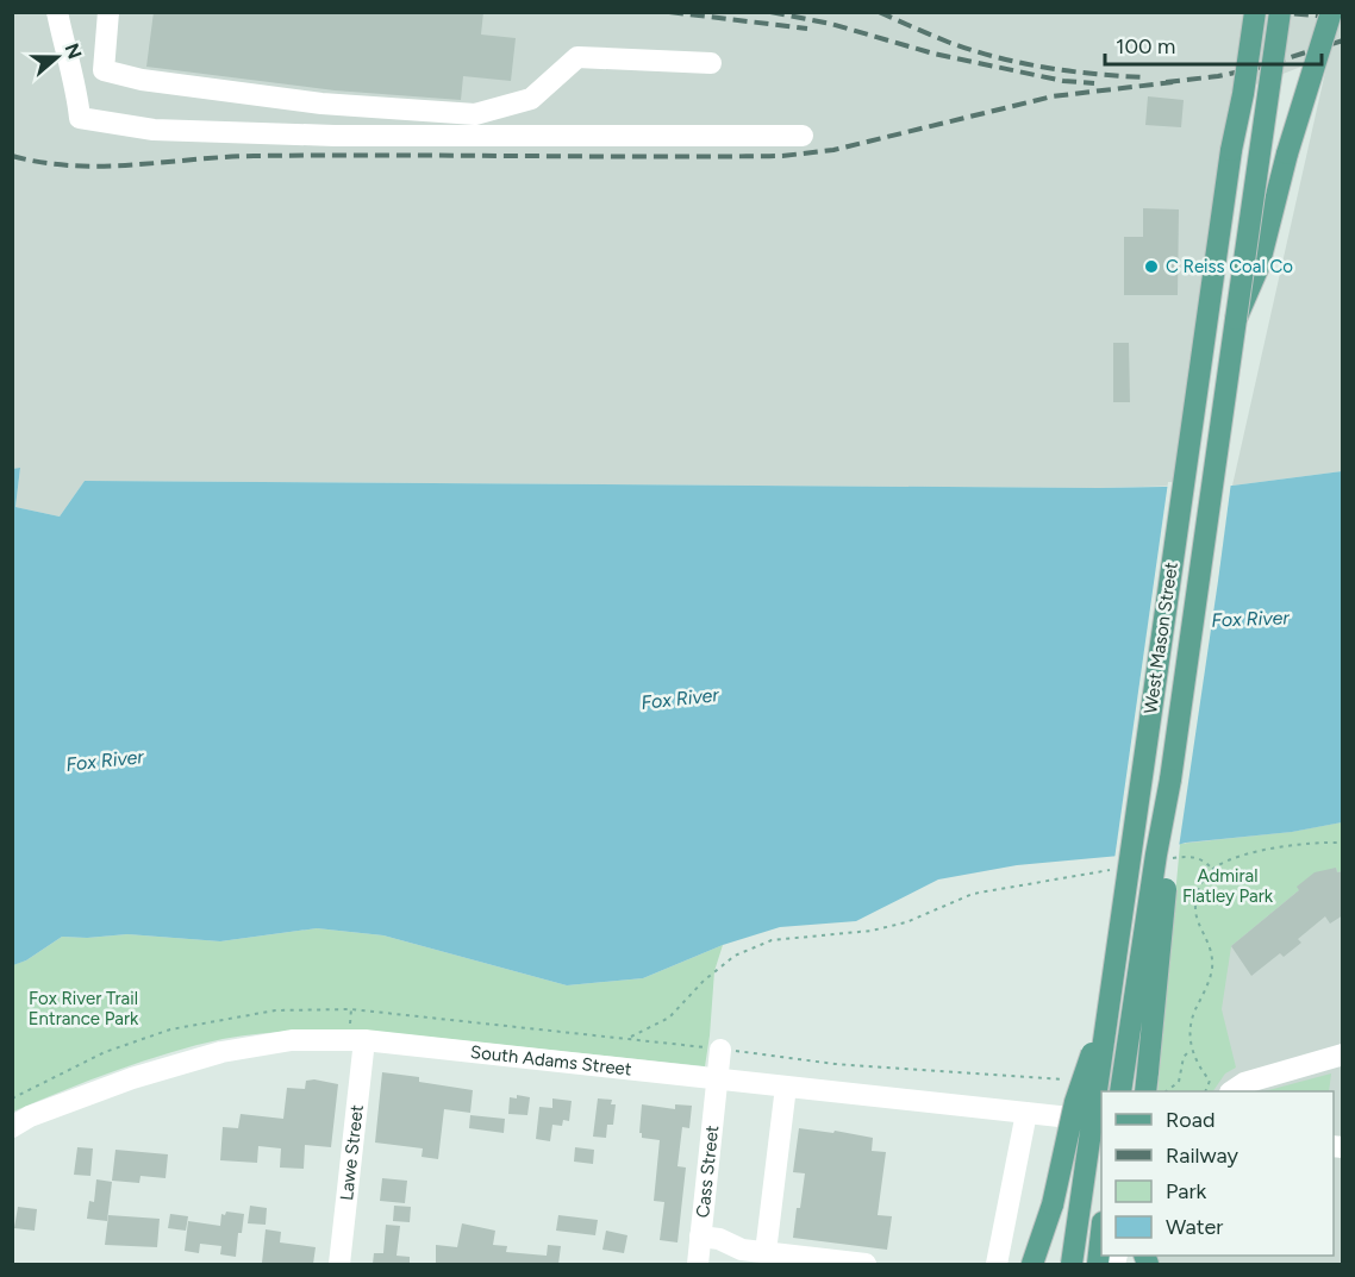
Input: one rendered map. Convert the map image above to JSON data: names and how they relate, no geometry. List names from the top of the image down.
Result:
{
  "streets": {
    "main road": ["West Mason Street"],
    "street": ["South Adams Street", "Lawe Street", "Cass Street"]
  },
  "crossings": [
    ["South Adams Street", "Lawe Street"],
    ["South Adams Street", "Cass Street"]
  ],
  "water": ["Fox River"],
  "parks": ["Admiral Flatley Park", "Fox River Trail Entrance Park"],
  "places": ["C Reiss Coal Co"],
  "legend": [
    "Road",
    "Railway",
    "Park",
    "Water"
  ],
  "scale_bar": "100 m",
  "north": "right"
}
